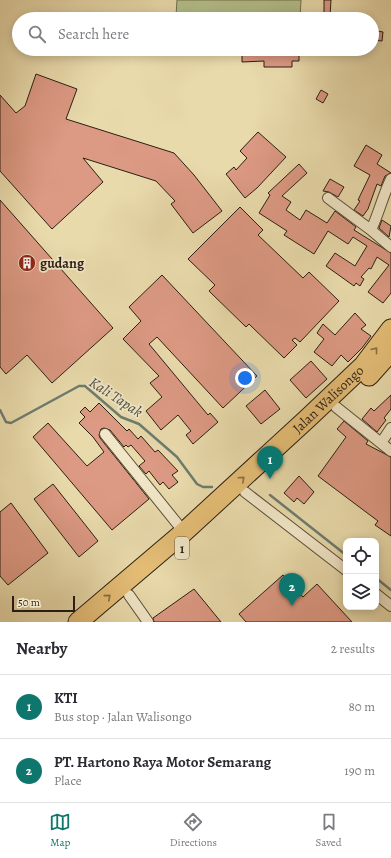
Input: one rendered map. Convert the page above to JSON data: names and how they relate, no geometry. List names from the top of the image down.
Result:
{
  "streets": {
    "highway": ["Jalan Walisongo", "1"]
  },
  "water": ["Kali Tapak"],
  "places": {
    "building": ["gudang"]
  },
  "scale_bar": "50 m",
  "page": {
    "search": "Search here",
    "pins": ["1", "2"],
    "scale": "50 m",
    "heading": ["Nearby", "2 results"],
    "list": [
      {
        "mark": "1",
        "name": "KTI",
        "note": "Bus stop · Jalan Walisongo",
        "value": "80 m"
      },
      {
        "mark": "2",
        "name": "PT. Hartono Raya Motor Semarang",
        "note": "Place",
        "value": "190 m"
      }
    ],
    "nav": ["Map", "Directions", "Saved"]
  }
}
